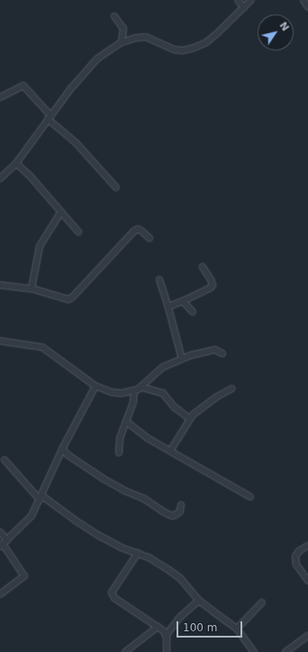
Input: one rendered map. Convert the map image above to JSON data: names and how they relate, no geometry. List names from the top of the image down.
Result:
{
  "scale_bar": "100 m",
  "north": "top right"
}
